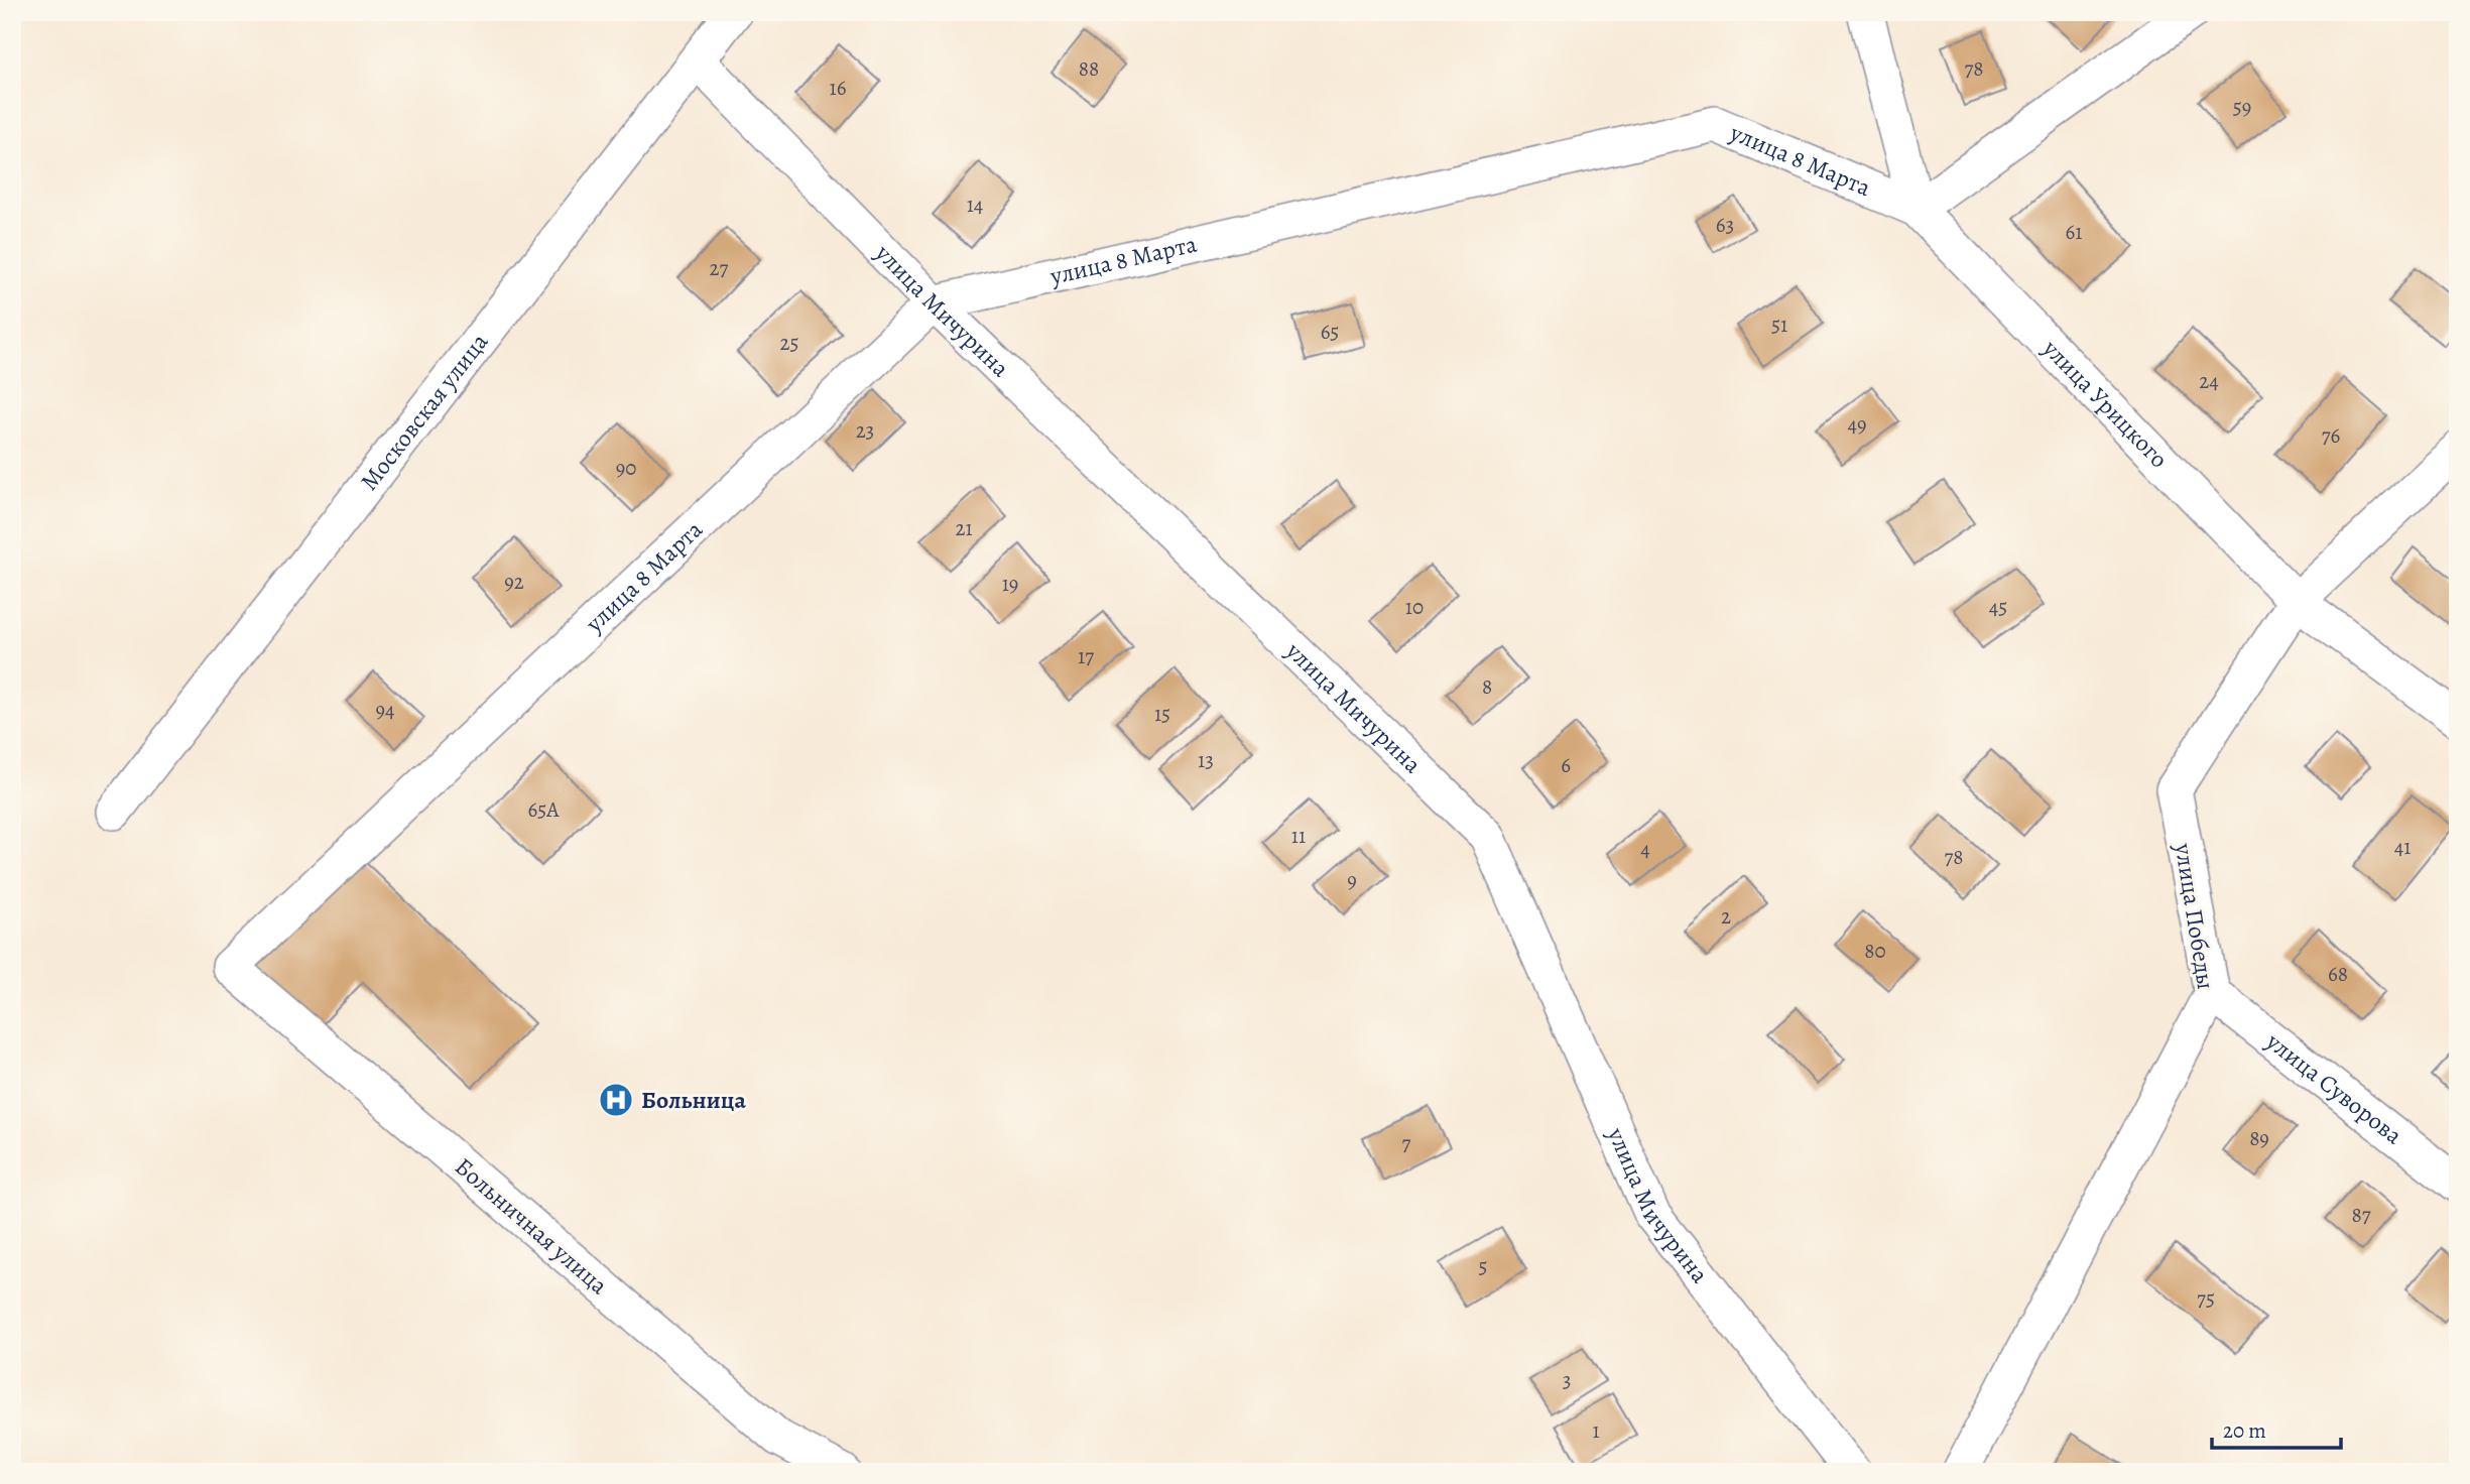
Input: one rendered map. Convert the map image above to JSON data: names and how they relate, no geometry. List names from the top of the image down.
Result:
{
  "streets": {
    "street": [
      "улица 8 Марта",
      "улица Мичурина",
      "улица Урицкого",
      "Московская улица",
      "улица Победы",
      "улица Суворова",
      "Больничная улица"
    ]
  },
  "crossings": [
    ["улица 8 Марта", "улица Мичурина"],
    ["улица 8 Марта", "улица Урицкого"],
    ["улица 8 Марта", "Больничная улица"],
    ["улица Мичурина", "Московская улица"],
    ["улица Урицкого", "улица Победы"],
    ["улица Победы", "улица Суворова"]
  ],
  "places": {
    "hospital": ["Больница"]
  },
  "house_numbers": [
    "88",
    "78",
    "16",
    "59",
    "14",
    "63",
    "61",
    "27",
    "51",
    "65",
    "25",
    "24",
    "49",
    "23",
    "76",
    "90",
    "21",
    "92",
    "19",
    "10",
    "45",
    "17",
    "8",
    "94",
    "15",
    "13",
    "6",
    "65А",
    "11",
    "41",
    "4",
    "78",
    "9",
    "2",
    "80",
    "68",
    "89",
    "7",
    "87",
    "5",
    "75",
    "3",
    "1"
  ],
  "scale_bar": "20 m"
}
